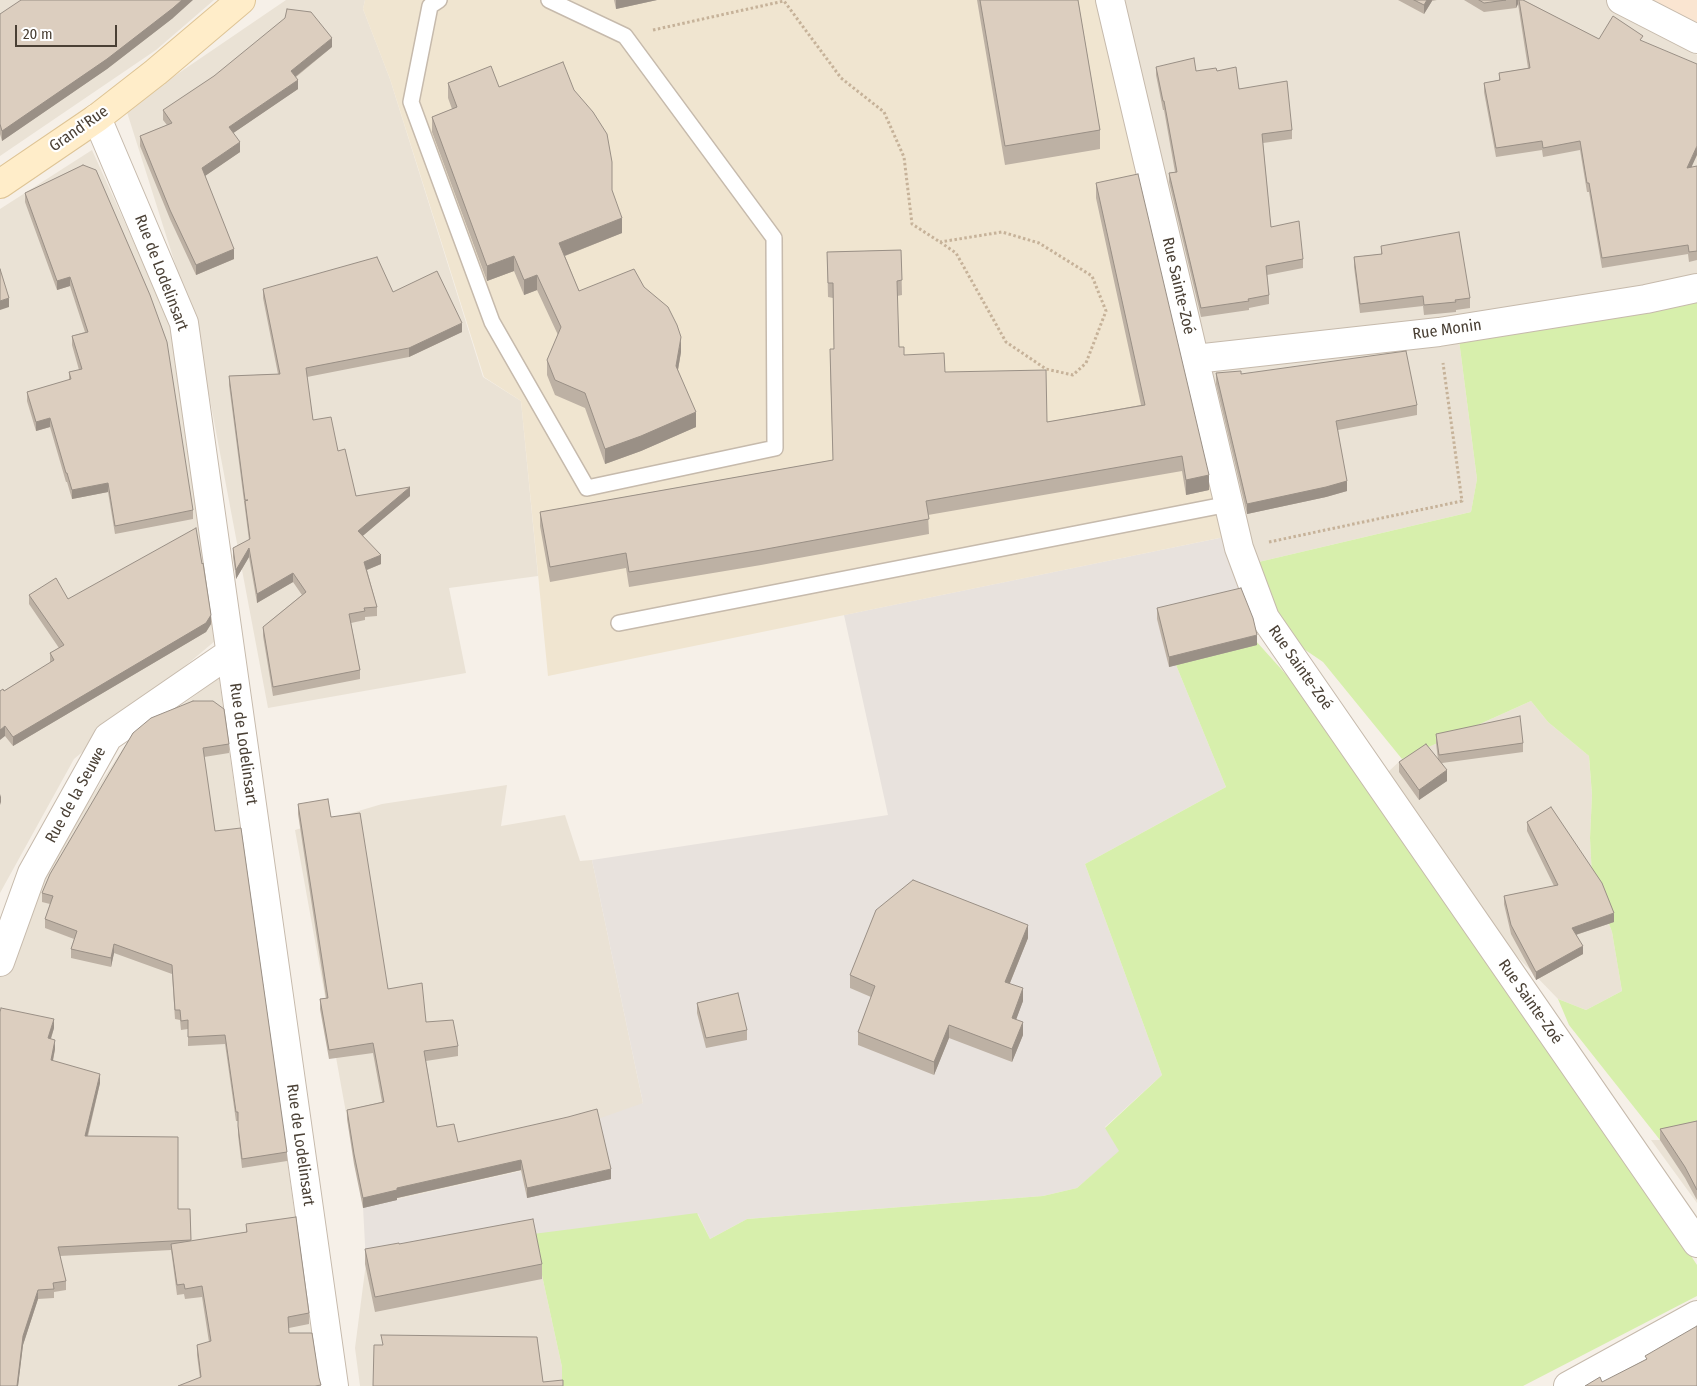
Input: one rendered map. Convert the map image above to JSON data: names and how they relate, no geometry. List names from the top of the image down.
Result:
{
  "streets": {
    "street": [
      "Grand'Rue",
      "Rue de Lodelinsart",
      "Rue Sainte-Zoé",
      "Rue Monin",
      "Rue de la Seuwe"
    ]
  },
  "crossings": [
    ["Grand'Rue", "Rue de Lodelinsart"],
    ["Rue de Lodelinsart", "Rue de la Seuwe"],
    ["Rue Sainte-Zoé", "Rue Monin"]
  ],
  "scale_bar": "20 m"
}
